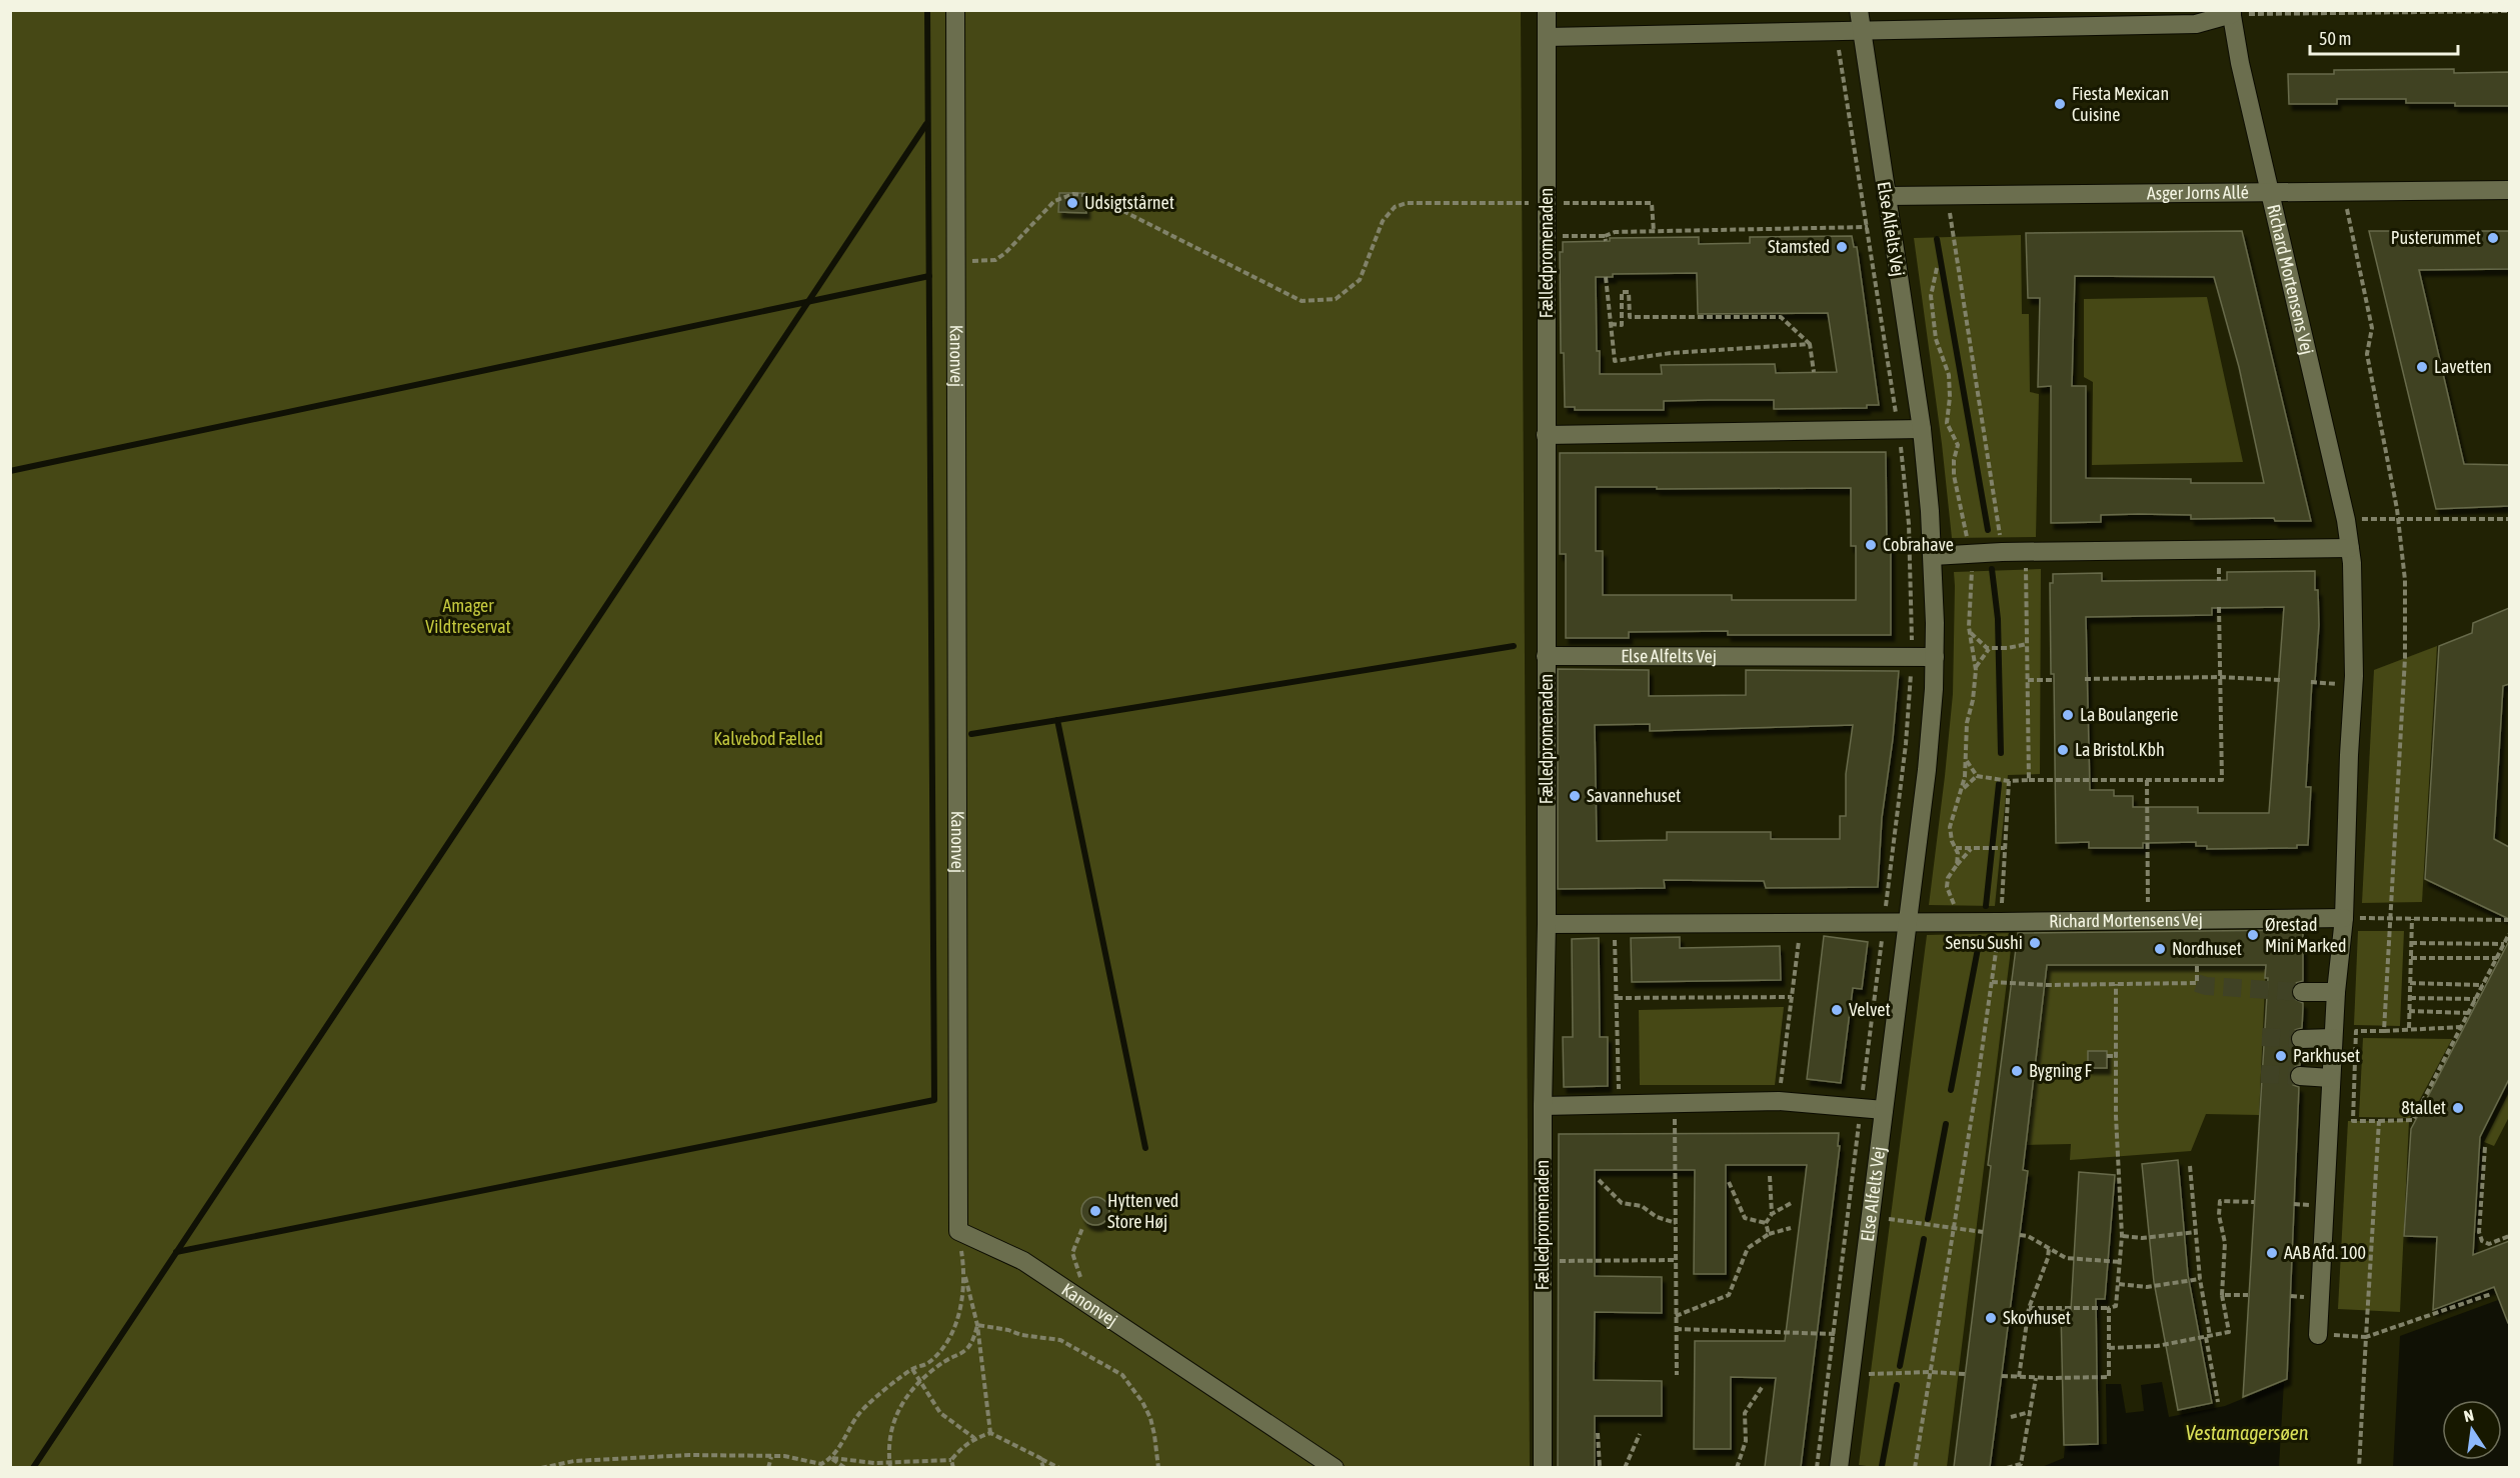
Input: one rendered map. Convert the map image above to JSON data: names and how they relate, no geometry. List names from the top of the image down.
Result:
{
  "streets": {
    "street": [
      "Asger Jorns Allé",
      "Else Alfelts Vej",
      "Fælledpromenaden",
      "Richard Mortensens Vej",
      "Kanonvej"
    ]
  },
  "crossings": [
    ["Asger Jorns Allé", "Else Alfelts Vej"],
    ["Asger Jorns Allé", "Richard Mortensens Vej"],
    ["Else Alfelts Vej", "Fælledpromenaden"],
    ["Else Alfelts Vej", "Richard Mortensens Vej"]
  ],
  "water": ["Vestamagersøen"],
  "parks": ["Amager Vildtreservat", "Kalvebod Fælled"],
  "places": [
    "Fiesta Mexican Cuisine",
    "Udsigtstårnet",
    "Pusterummet",
    "Stamsted",
    "Lavetten",
    "Cobrahave",
    "La Boulangerie",
    "La Bristol.Kbh",
    "Savannehuset",
    "Ørestad Mini Marked",
    "Sensu Sushi",
    "Nordhuset",
    "Velvet",
    "Parkhuset",
    "Bygning F",
    "8tallet",
    "Hytten ved Store Høj",
    "AAB Afd. 100",
    "Skovhuset"
  ],
  "scale_bar": "50 m",
  "north": "top"
}
